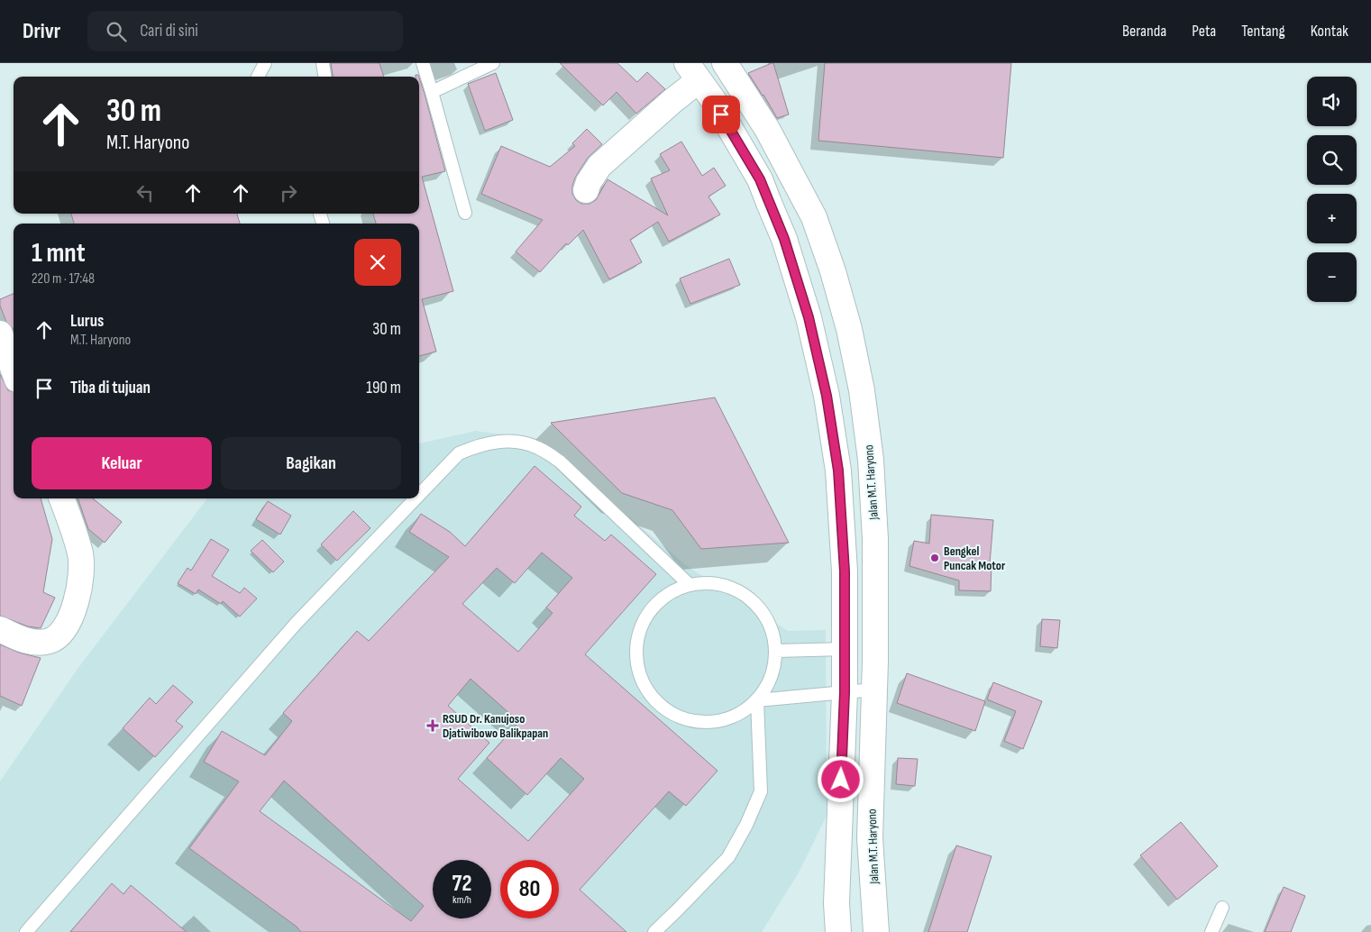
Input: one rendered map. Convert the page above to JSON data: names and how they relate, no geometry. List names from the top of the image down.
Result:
{
  "streets": {
    "main road": ["Jalan M.T. Haryono"]
  },
  "places": {
    "other": ["Bengkel Puncak Motor"],
    "health": ["RSUD Dr. Kanujoso Djatiwibowo Balikpapan"]
  },
  "page": {
    "header": "Drivr",
    "search": "Cari di sini",
    "nav": [
      "Beranda",
      "Peta",
      "Tentang",
      "Kontak"
    ],
    "map_buttons": ["+", "−"],
    "turn": ["30 m", "M.T. Haryono"],
    "heading": ["1 mnt", "220 m · 17:48"],
    "list": [
      {
        "name": "Lurus",
        "note": "M.T. Haryono",
        "value": "30 m"
      },
      {
        "name": "Tiba di tujuan",
        "value": "190 m"
      }
    ],
    "buttons": ["Keluar", "Bagikan"],
    "speed": "72 km/h",
    "limit": "80"
  }
}
